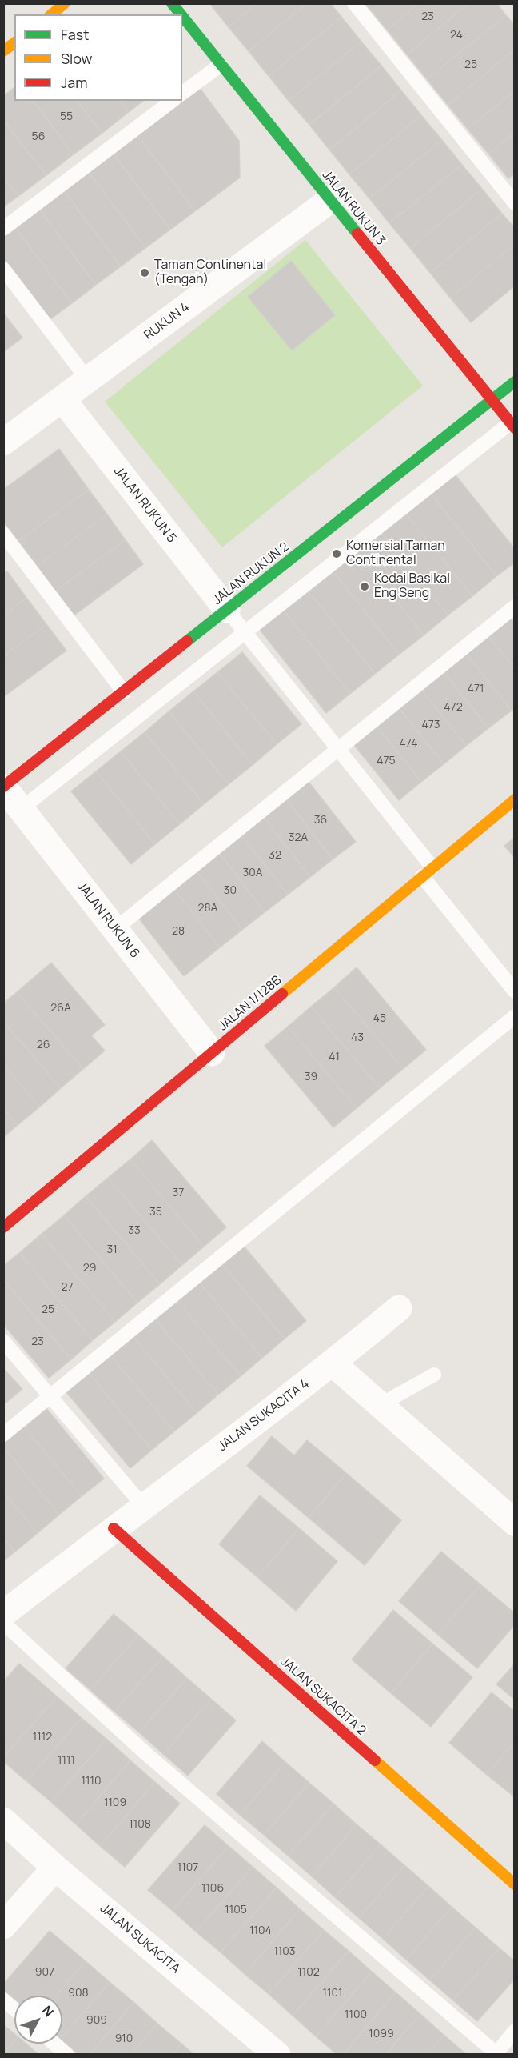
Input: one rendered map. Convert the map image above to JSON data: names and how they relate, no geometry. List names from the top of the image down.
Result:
{
  "streets": {
    "street": [
      "JALAN RUKUN 3",
      "RUKUN 4",
      "JALAN RUKUN 5",
      "JALAN RUKUN 2",
      "JALAN RUKUN 6",
      "JALAN 1/128B",
      "JALAN SUKACITA 4",
      "JALAN SUKACITA 2",
      "JALAN SUKACITA"
    ]
  },
  "crossings": [
    ["JALAN RUKUN 3", "RUKUN 4"],
    ["JALAN RUKUN 3", "JALAN RUKUN 2"],
    ["RUKUN 4", "JALAN RUKUN 5"],
    ["JALAN RUKUN 5", "JALAN RUKUN 2"],
    ["JALAN RUKUN 2", "JALAN RUKUN 6"],
    ["JALAN RUKUN 6", "JALAN 1/128B"],
    ["JALAN SUKACITA 4", "JALAN SUKACITA 2"]
  ],
  "places": ["Taman Continental (Tengah)", "Komersial Taman Continental", "Kedai Basikal Eng Seng"],
  "house_numbers": [
    "23",
    "24",
    "25",
    "55",
    "56",
    "471",
    "472",
    "473",
    "474",
    "475",
    "36",
    "32A",
    "32",
    "30A",
    "30",
    "28A",
    "28",
    "26A",
    "45",
    "43",
    "26",
    "41",
    "39",
    "37",
    "35",
    "33",
    "31",
    "29",
    "27",
    "25",
    "23",
    "1112",
    "1111",
    "1110",
    "1109",
    "1108",
    "1107",
    "1106",
    "1105",
    "1104",
    "1103",
    "907",
    "1102",
    "908",
    "1101",
    "1100",
    "909",
    "1099",
    "910"
  ],
  "legend": ["Fast", "Slow", "Jam"],
  "north": "top right"
}
